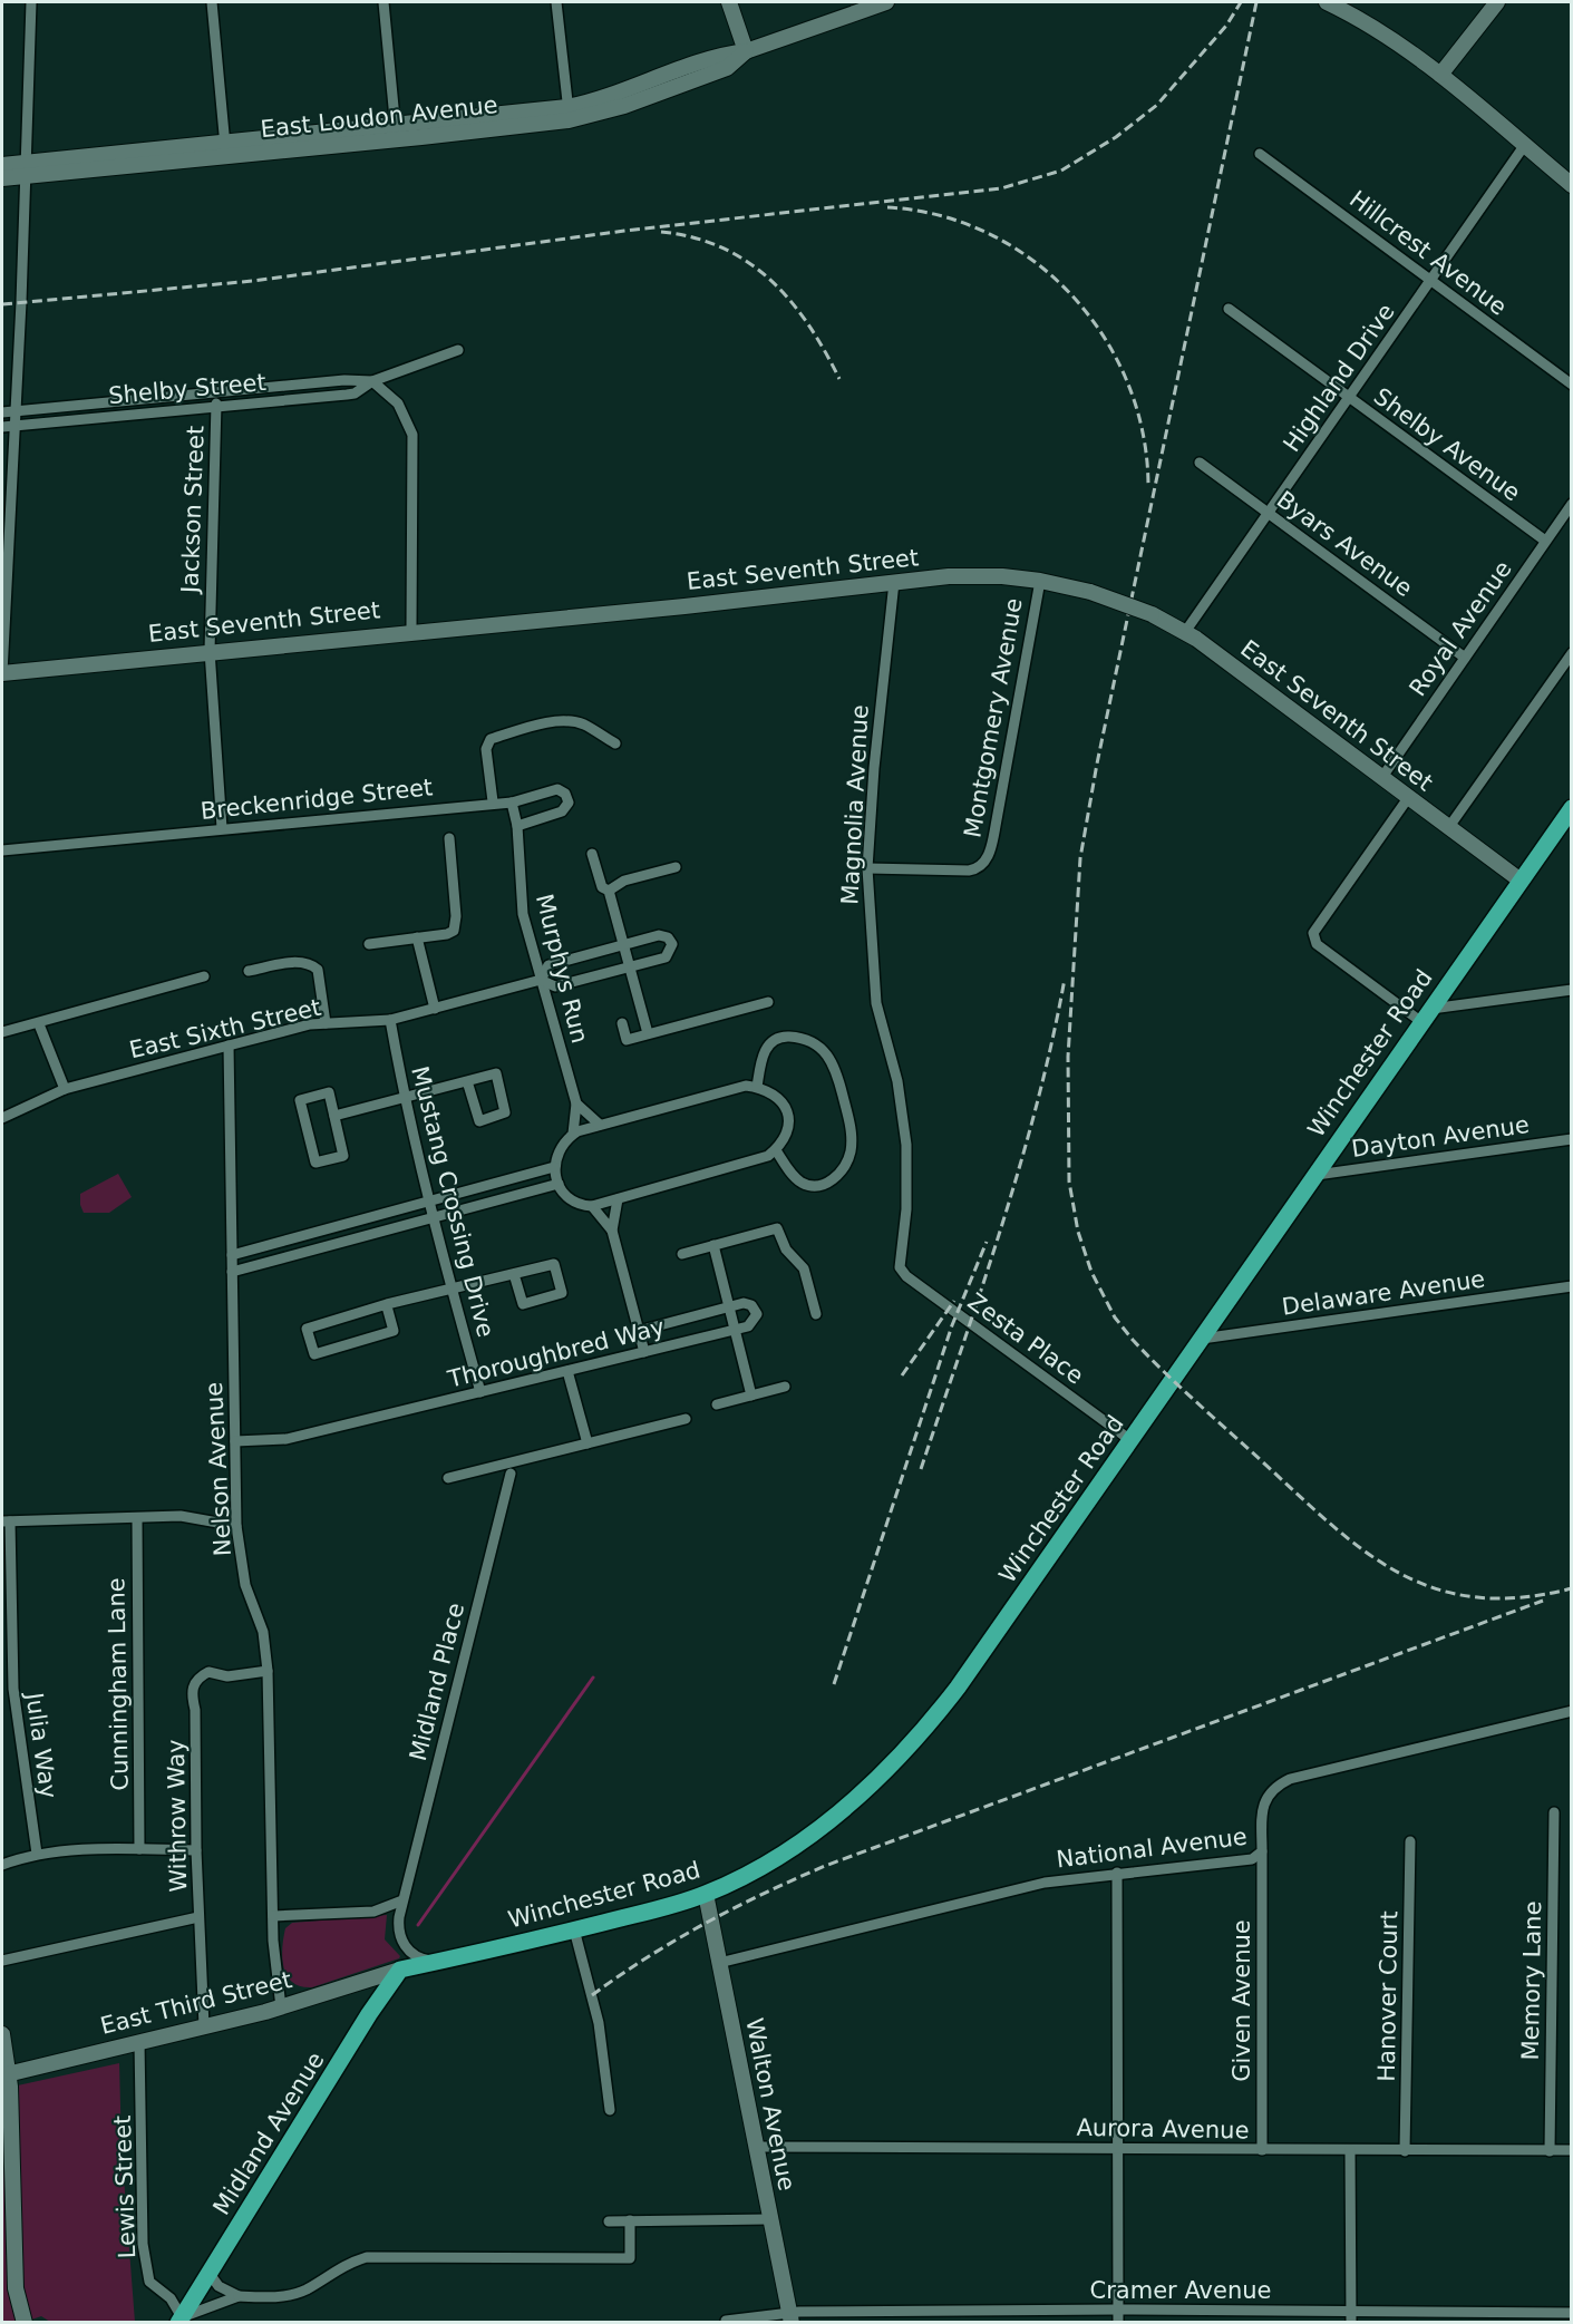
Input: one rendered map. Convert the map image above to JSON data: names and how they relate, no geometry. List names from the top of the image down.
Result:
{
  "streets": {
    "main road": ["Winchester Road", "Midland Avenue"],
    "street": [
      "East Loudon Avenue",
      "Hillcrest Avenue",
      "Highland Drive",
      "Shelby Street",
      "Shelby Avenue",
      "Jackson Street",
      "Byars Avenue",
      "East Seventh Street",
      "Royal Avenue",
      "Montgomery Avenue",
      "Breckenridge Street",
      "Magnolia Avenue",
      "Murphys Run",
      "East Sixth Street",
      "Dayton Avenue",
      "Mustang Crossing Drive",
      "Delaware Avenue",
      "Zesta Place",
      "Thoroughbred Way",
      "Nelson Avenue",
      "Midland Place",
      "Cunningham Lane",
      "Julia Way",
      "Withrow Way",
      "National Avenue",
      "Memory Lane",
      "Hanover Court",
      "Given Avenue",
      "East Third Street",
      "Walton Avenue",
      "Aurora Avenue",
      "Lewis Street",
      "Cramer Avenue"
    ]
  },
  "crossings": [
    ["Hillcrest Avenue", "Highland Drive"],
    ["Highland Drive", "Shelby Avenue"],
    ["Highland Drive", "Byars Avenue"],
    ["Highland Drive", "East Seventh Street"],
    ["Shelby Street", "Jackson Street"],
    ["Shelby Avenue", "Royal Avenue"],
    ["Jackson Street", "East Seventh Street"],
    ["Jackson Street", "Breckenridge Street"],
    ["Byars Avenue", "Royal Avenue"],
    ["East Seventh Street", "Royal Avenue"],
    ["East Seventh Street", "Montgomery Avenue"],
    ["East Seventh Street", "Magnolia Avenue"],
    ["East Seventh Street", "Winchester Road"],
    ["Montgomery Avenue", "Magnolia Avenue"],
    ["Breckenridge Street", "Murphys Run"],
    ["Magnolia Avenue", "Zesta Place"],
    ["Murphys Run", "East Sixth Street"],
    ["East Sixth Street", "Mustang Crossing Drive"],
    ["East Sixth Street", "Nelson Avenue"],
    ["Winchester Road", "Dayton Avenue"],
    ["Winchester Road", "Delaware Avenue"],
    ["Winchester Road", "Zesta Place"],
    ["Winchester Road", "Midland Place"],
    ["Winchester Road", "East Third Street"],
    ["Winchester Road", "Walton Avenue"],
    ["Winchester Road", "Midland Avenue"],
    ["Mustang Crossing Drive", "Thoroughbred Way"],
    ["Thoroughbred Way", "Nelson Avenue"],
    ["Nelson Avenue", "Withrow Way"],
    ["Nelson Avenue", "East Third Street"],
    ["Withrow Way", "East Third Street"],
    ["National Avenue", "Given Avenue"],
    ["National Avenue", "Walton Avenue"],
    ["Memory Lane", "Aurora Avenue"],
    ["Hanover Court", "Aurora Avenue"],
    ["Given Avenue", "Aurora Avenue"],
    ["East Third Street", "Midland Avenue"],
    ["East Third Street", "Lewis Street"],
    ["Walton Avenue", "Aurora Avenue"],
    ["Walton Avenue", "Cramer Avenue"],
    ["Midland Avenue", "Lewis Street"]
  ]
}
